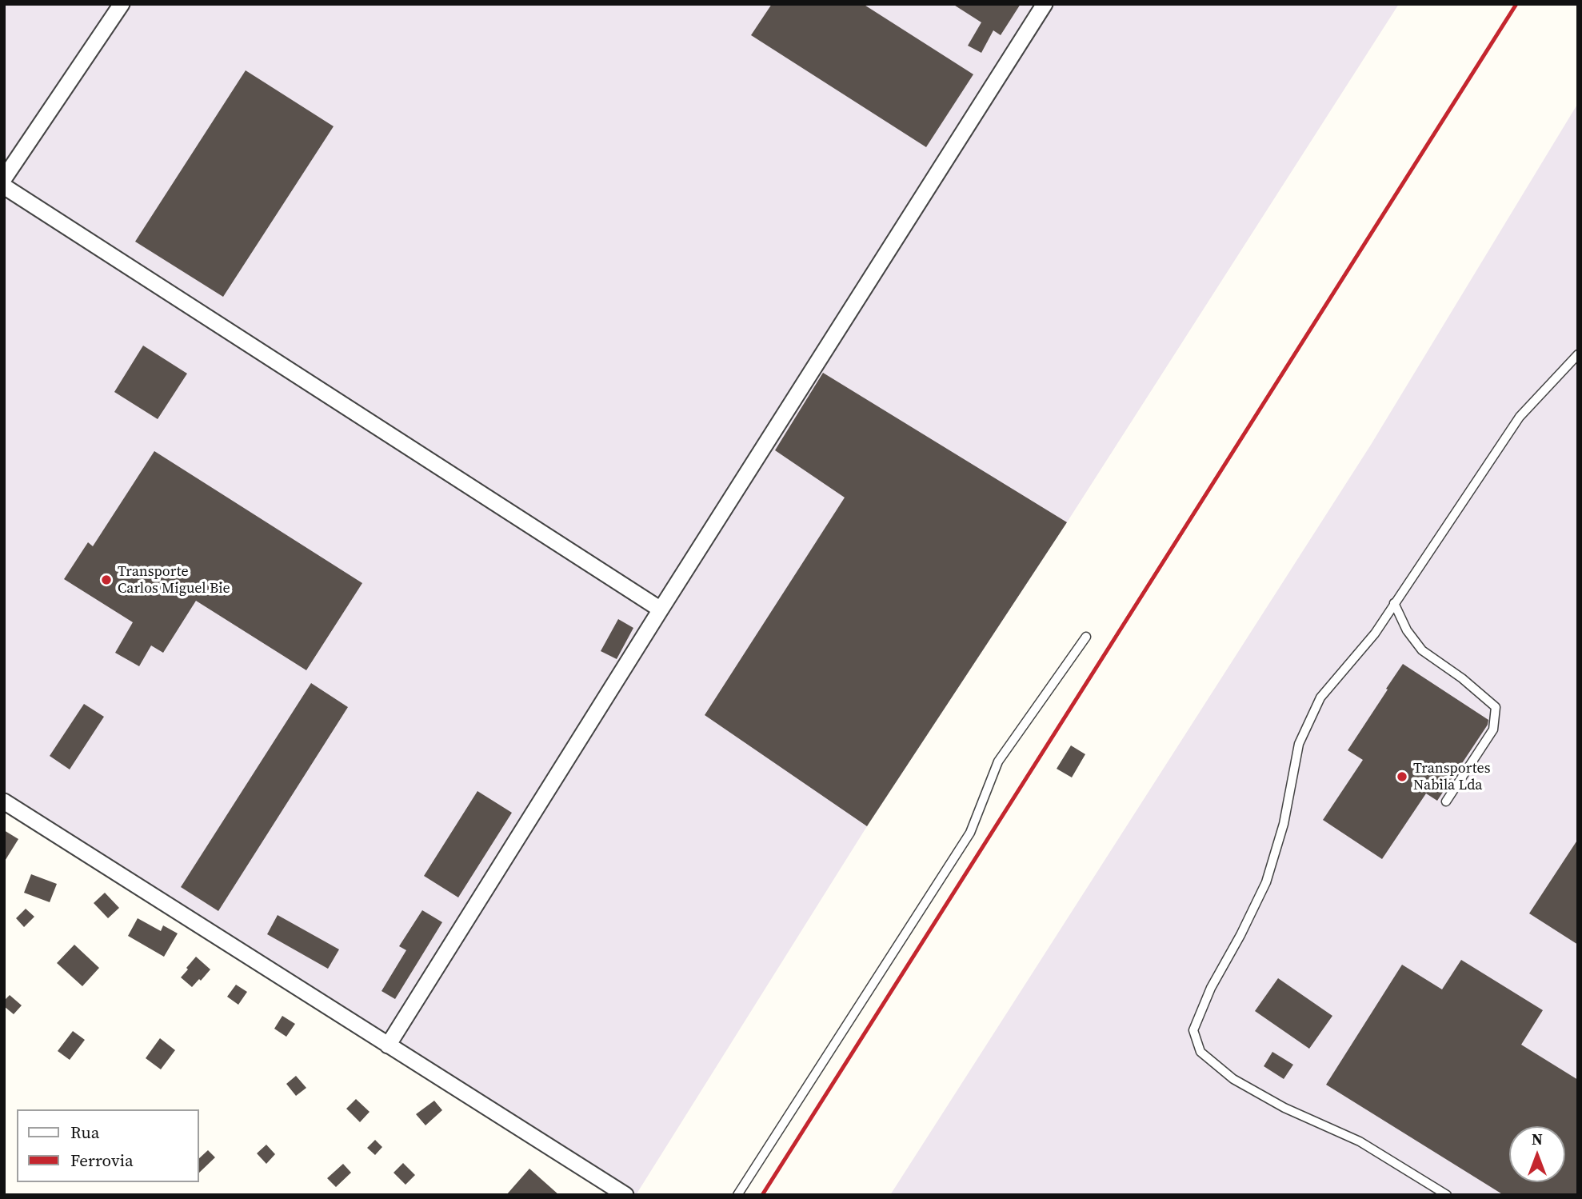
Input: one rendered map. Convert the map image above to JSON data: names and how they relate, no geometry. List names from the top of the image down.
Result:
{
  "places": ["Transporte Carlos Miguel Bie", "Transportes Nabila Lda"],
  "legend": ["Rua", "Ferrovia"],
  "north": "top"
}
